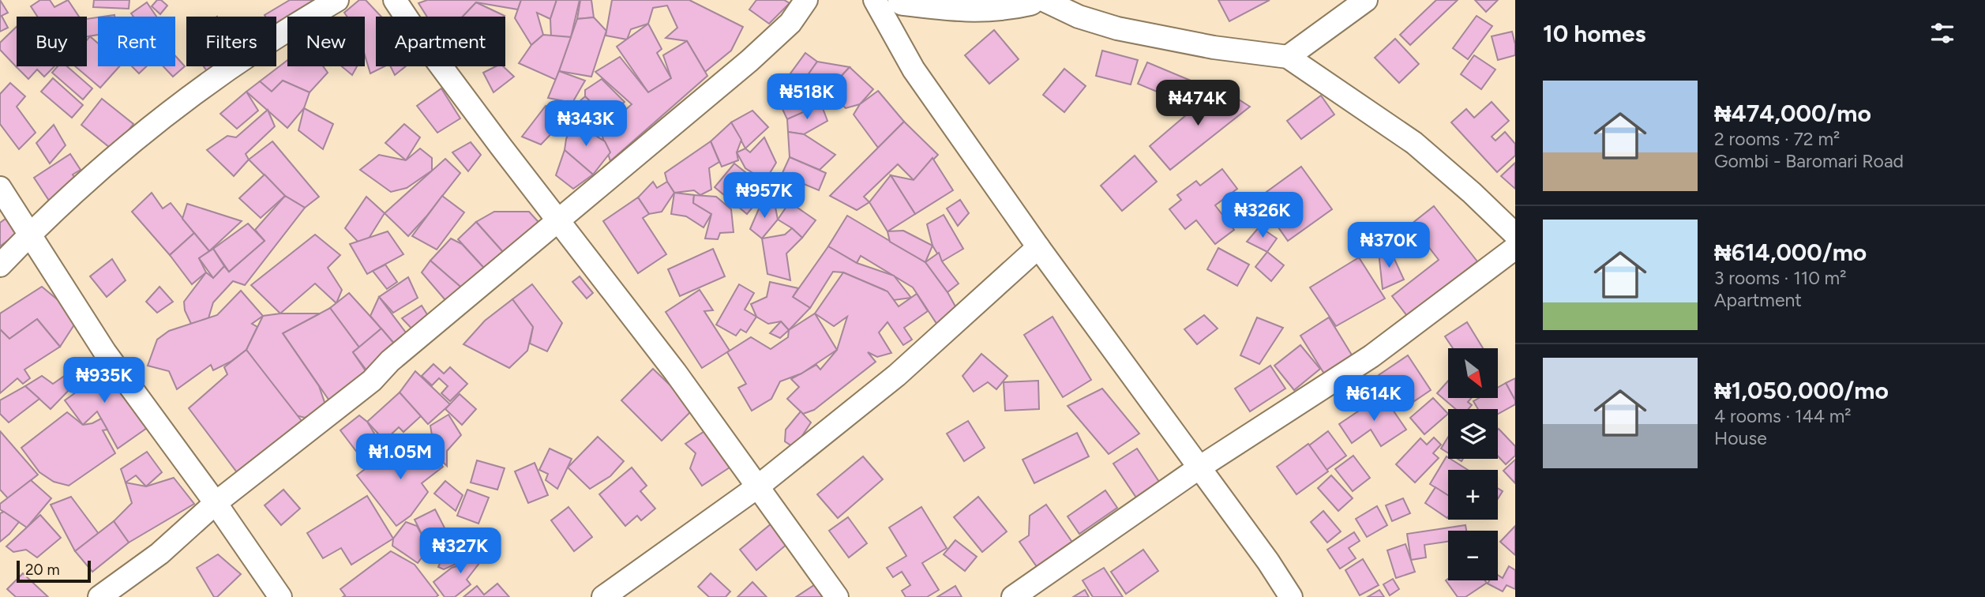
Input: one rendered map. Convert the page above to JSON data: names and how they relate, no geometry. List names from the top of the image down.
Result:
{
  "scale_bar": "20 m",
  "north": "bottom right",
  "page": {
    "heading": "10 homes",
    "chip": [
      "Buy",
      "Rent",
      "Filters",
      "New",
      "Apartment"
    ],
    "list": [
      {
        "name": "₦474,000/mo",
        "note": "2 rooms · 72 m² · Gombi - Baromari Road"
      },
      {
        "name": "₦614,000/mo",
        "note": "3 rooms · 110 m² · Apartment"
      },
      {
        "name": "₦1,050,000/mo",
        "note": "4 rooms · 144 m² · House"
      }
    ],
    "price": [
      "₦518K",
      "₦474K",
      "₦343K",
      "₦957K",
      "₦326K",
      "₦370K",
      "₦935K",
      "₦614K",
      "₦1.05M",
      "₦327K"
    ],
    "map_buttons": ["+", "−"],
    "scale": "20 m"
  }
}
